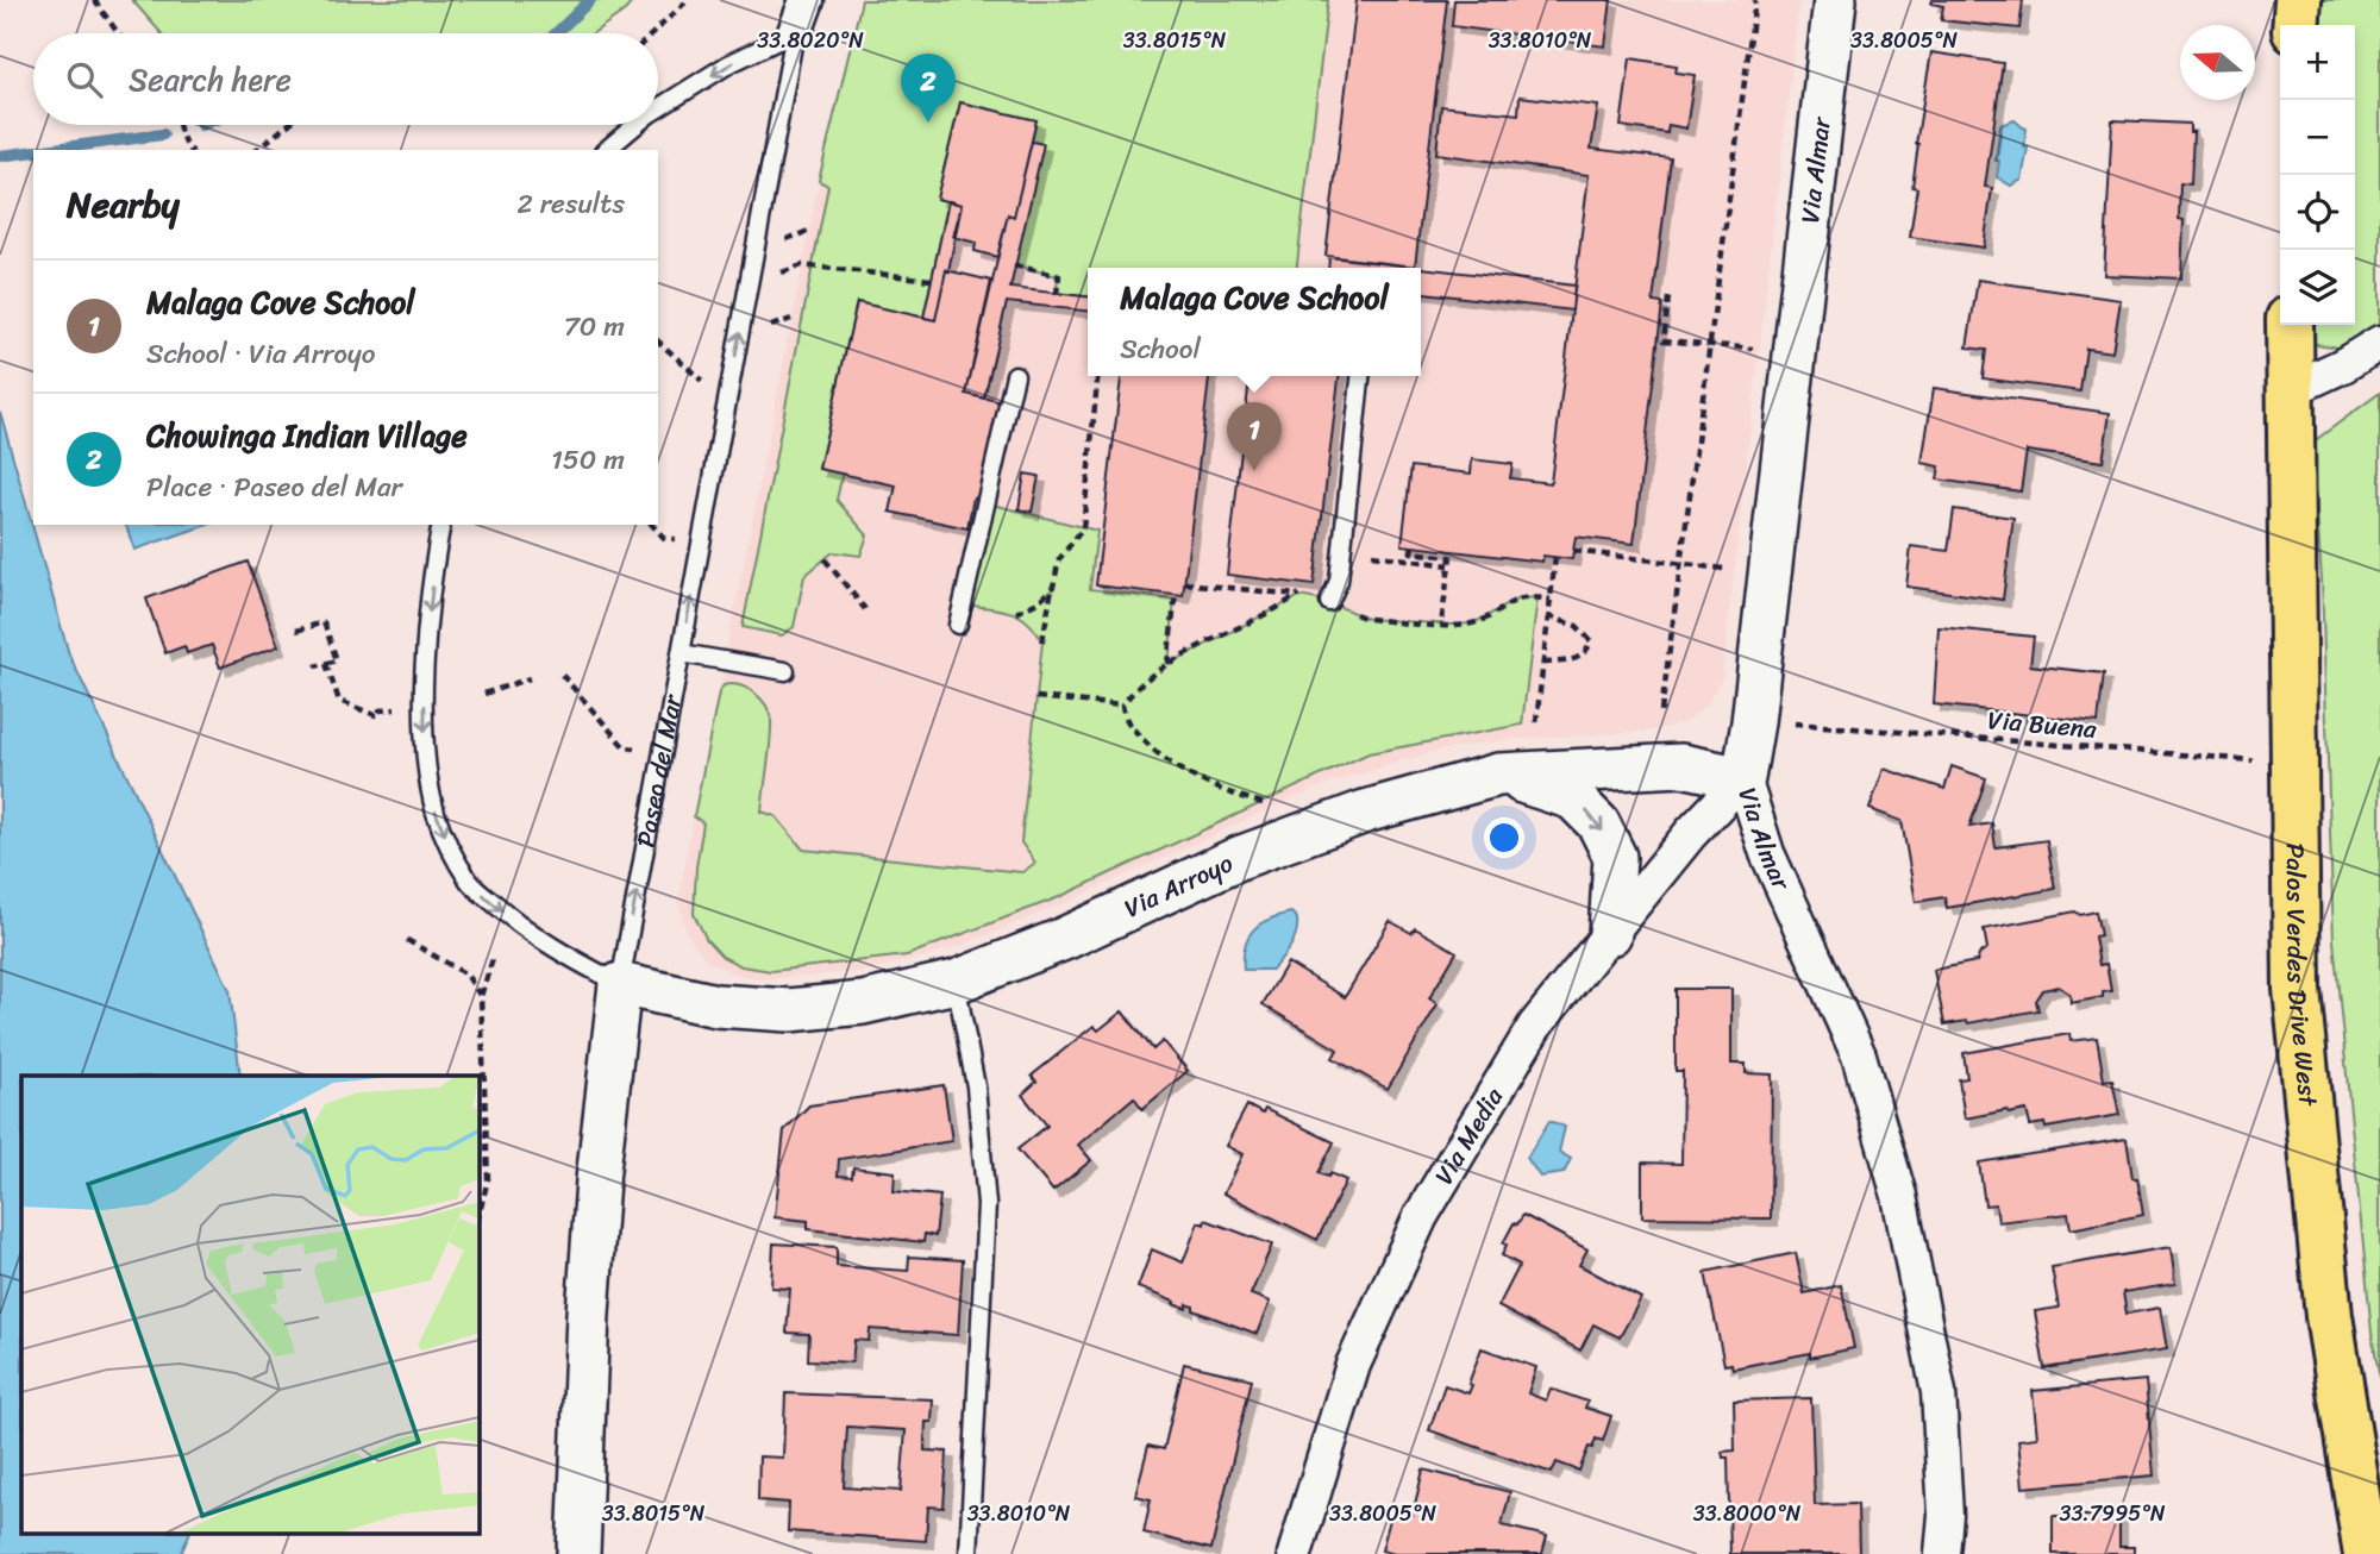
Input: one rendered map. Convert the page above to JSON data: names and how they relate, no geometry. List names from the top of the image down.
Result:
{
  "streets": {
    "main road": ["Palos Verdes Drive West"],
    "street": [
      "Via Almar",
      "Paseo del Mar",
      "Via Arroyo",
      "Via Media"
    ],
    "path": ["Via Buena"]
  },
  "crossings": [
    ["Via Almar", "Via Arroyo"],
    ["Via Almar", "Via Media"],
    ["Via Buena", "Palos Verdes Drive West"],
    ["Paseo del Mar", "Via Arroyo"],
    ["Via Arroyo", "Via Media"]
  ],
  "one_way": ["Paseo del Mar"],
  "north": "left",
  "page": {
    "map_buttons": ["+", "−"],
    "search": "Search here",
    "pins": ["2", "1"],
    "heading": ["Nearby", "2 results"],
    "list": [
      {
        "mark": "1",
        "name": "Malaga Cove School",
        "note": "School · Via Arroyo",
        "value": "70 m"
      },
      {
        "mark": "2",
        "name": "Chowinga Indian Village",
        "note": "Place · Paseo del Mar",
        "value": "150 m"
      }
    ],
    "popup": ["Malaga Cove School", "School"]
  },
  "coordinates": [
    "33.8020°N",
    "33.8015°N",
    "33.8010°N",
    "33.8005°N",
    "33.8000°N",
    "33.7995°N"
  ]
}
